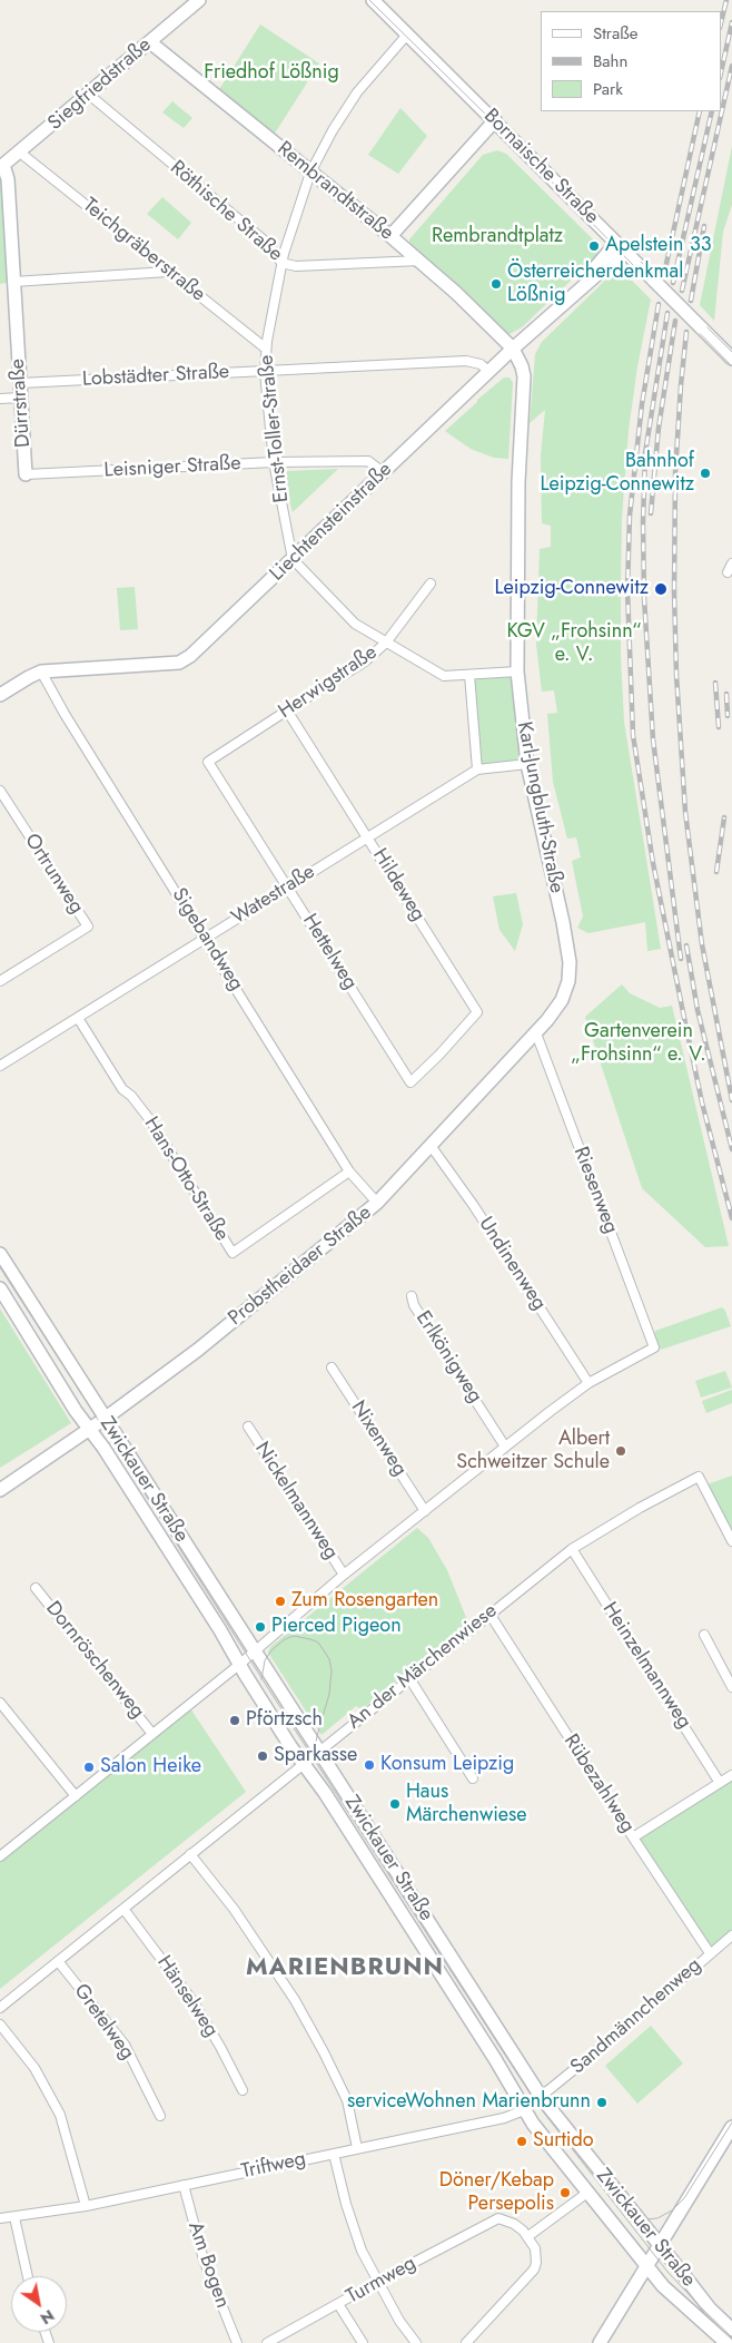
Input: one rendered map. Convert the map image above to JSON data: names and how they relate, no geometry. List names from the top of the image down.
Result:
{
  "streets": {
    "main road": [
      "Siegfriedstraße",
      "Bornaische Straße",
      "Rembrandtstraße",
      "Dürrstraße",
      "Liechtensteinstraße",
      "Karl-Jungbluth-Straße",
      "Probstheidaer Straße",
      "Zwickauer Straße"
    ],
    "street": [
      "Röthische Straße",
      "Teichgräberstraße",
      "Lobstädter Straße",
      "Ernst-Toller-Straße",
      "Leisniger Straße",
      "Herwigstraße",
      "Ortrunweg",
      "Hildeweg",
      "Watestraße",
      "Sigebandweg",
      "Hettelweg",
      "Hans-Otto-Straße",
      "Riesenweg",
      "Undinenweg",
      "Erlkönigweg",
      "Nixenweg",
      "Nickelmannweg",
      "Dornröschenweg",
      "Heinzelmannweg",
      "An der Märchenwiese",
      "Rübezahlweg",
      "Hänselweg",
      "Sandmännchenweg",
      "Gretelweg",
      "Triftweg",
      "Am Bogen",
      "Turmweg"
    ]
  },
  "crossings": [
    ["Siegfriedstraße", "Rembrandtstraße"],
    ["Siegfriedstraße", "Röthische Straße"],
    ["Siegfriedstraße", "Teichgräberstraße"],
    ["Siegfriedstraße", "Dürrstraße"],
    ["Bornaische Straße", "Ernst-Toller-Straße"],
    ["Bornaische Straße", "Liechtensteinstraße"],
    ["Rembrandtstraße", "Röthische Straße"],
    ["Rembrandtstraße", "Ernst-Toller-Straße"],
    ["Rembrandtstraße", "Liechtensteinstraße"],
    ["Rembrandtstraße", "Karl-Jungbluth-Straße"],
    ["Röthische Straße", "Ernst-Toller-Straße"],
    ["Teichgräberstraße", "Ernst-Toller-Straße"],
    ["Lobstädter Straße", "Dürrstraße"],
    ["Lobstädter Straße", "Ernst-Toller-Straße"],
    ["Lobstädter Straße", "Liechtensteinstraße"],
    ["Dürrstraße", "Leisniger Straße"],
    ["Ernst-Toller-Straße", "Leisniger Straße"],
    ["Ernst-Toller-Straße", "Liechtensteinstraße"],
    ["Leisniger Straße", "Liechtensteinstraße"],
    ["Liechtensteinstraße", "Karl-Jungbluth-Straße"],
    ["Liechtensteinstraße", "Sigebandweg"],
    ["Herwigstraße", "Hildeweg"],
    ["Herwigstraße", "Hettelweg"],
    ["Karl-Jungbluth-Straße", "Watestraße"],
    ["Karl-Jungbluth-Straße", "Probstheidaer Straße"],
    ["Hildeweg", "Watestraße"],
    ["Hildeweg", "Hettelweg"],
    ["Watestraße", "Sigebandweg"],
    ["Watestraße", "Hettelweg"],
    ["Watestraße", "Hans-Otto-Straße"],
    ["Sigebandweg", "Hans-Otto-Straße"],
    ["Sigebandweg", "Probstheidaer Straße"],
    ["Riesenweg", "Undinenweg"],
    ["Riesenweg", "Probstheidaer Straße"],
    ["Undinenweg", "Probstheidaer Straße"],
    ["Probstheidaer Straße", "Zwickauer Straße"],
    ["Zwickauer Straße", "An der Märchenwiese"],
    ["Zwickauer Straße", "Sandmännchenweg"],
    ["Zwickauer Straße", "Triftweg"],
    ["Heinzelmannweg", "An der Märchenwiese"],
    ["An der Märchenwiese", "Rübezahlweg"],
    ["An der Märchenwiese", "Hänselweg"],
    ["An der Märchenwiese", "Gretelweg"],
    ["Rübezahlweg", "Sandmännchenweg"],
    ["Sandmännchenweg", "Triftweg"],
    ["Triftweg", "Am Bogen"]
  ],
  "districts": ["MARIENBRUNN"],
  "parks": [
    "Friedhof Lößnig",
    "Rembrandtplatz",
    "KGV „Frohsinn“ e. V.",
    "Gartenverein „Frohsinn“ e. V."
  ],
  "places": [
    "Apelstein 33",
    "Österreicherdenkmal Lößnig",
    "Bahnhof Leipzig-Connewitz",
    "Leipzig-Connewitz",
    "Albert Schweitzer Schule",
    "Zum Rosengarten",
    "Pierced Pigeon",
    "Pförtzsch",
    "Sparkasse",
    "Konsum Leipzig",
    "Salon Heike",
    "Haus Märchenwiese",
    "serviceWohnen Marienbrunn",
    "Surtido",
    "Döner/Kebap Persepolis"
  ],
  "legend": ["Straße", "Bahn", "Park"],
  "north": "bottom right"
}
